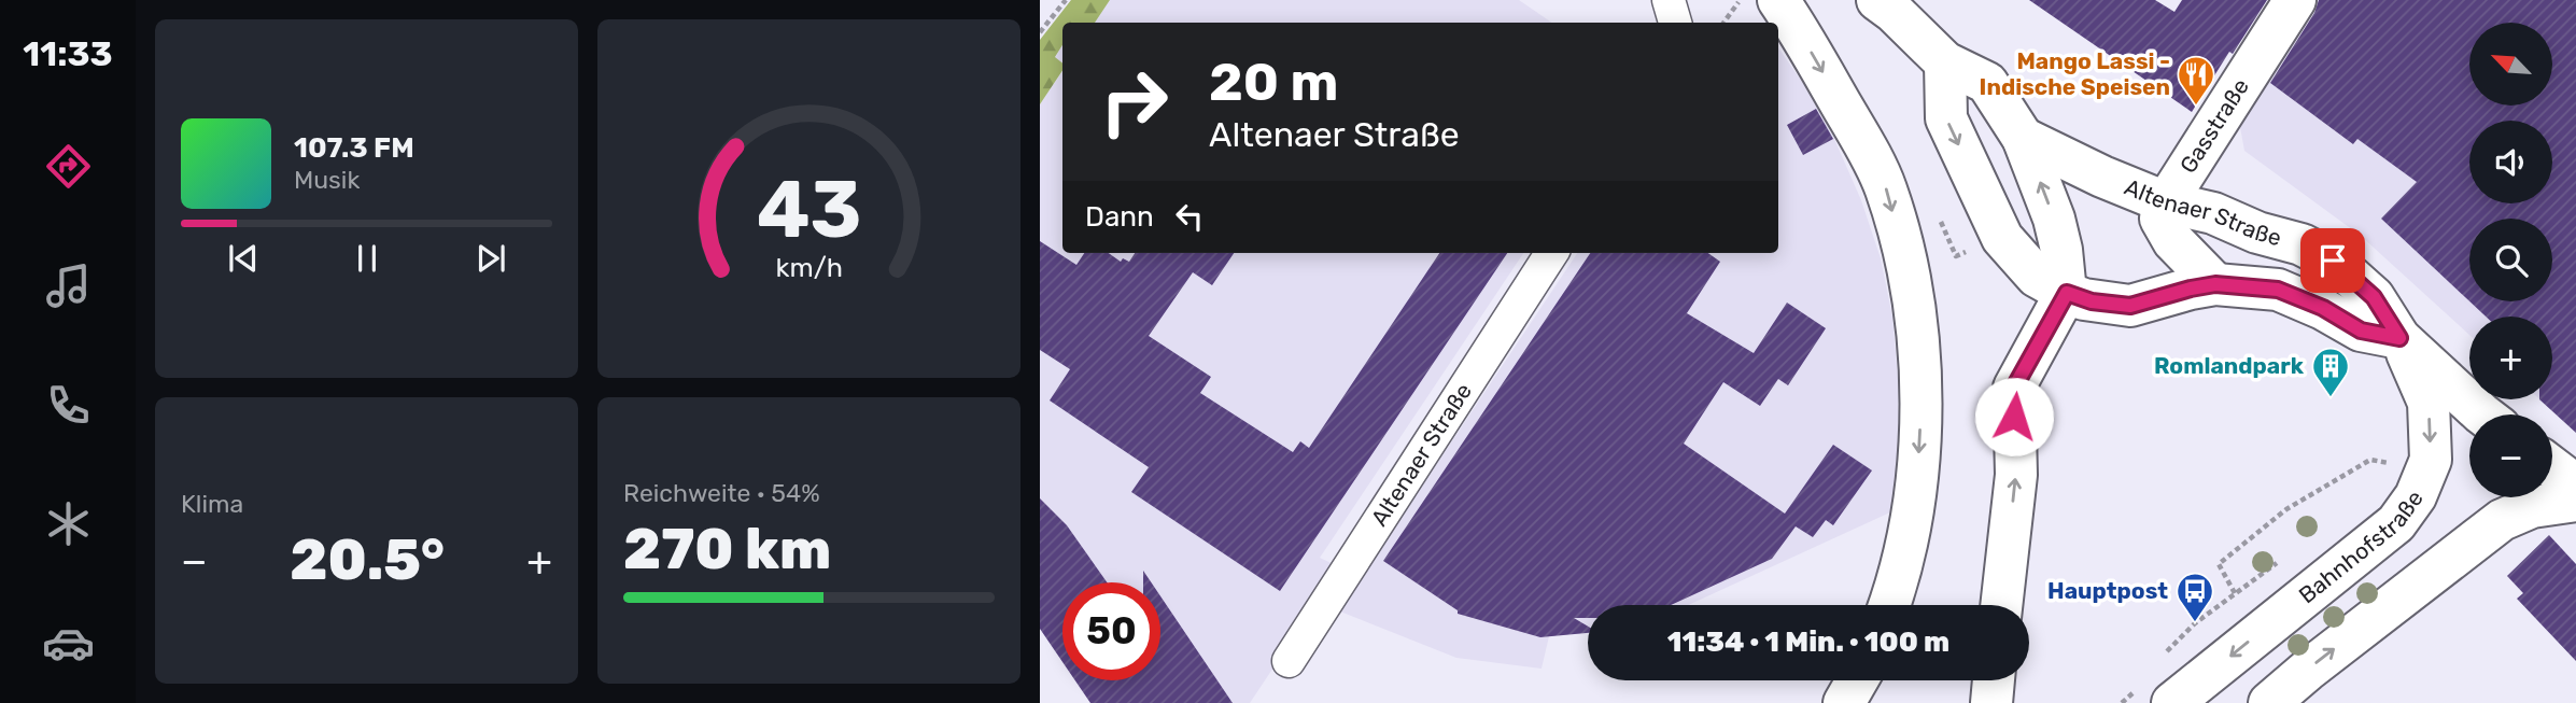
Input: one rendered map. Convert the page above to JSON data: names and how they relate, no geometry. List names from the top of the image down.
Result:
{
  "streets": {
    "main road": ["Gasstraße", "Altenaer Straße", "Bahnhofstraße"]
  },
  "crossings": [
    ["Gasstraße", "Altenaer Straße"],
    ["Altenaer Straße", "Bahnhofstraße"]
  ],
  "places": {
    "restaurant": ["Mango Lassi - Indische Speisen"],
    "building": ["Romlandpark"],
    "bus stop": ["Hauptpost"]
  },
  "north": "top left",
  "page": {
    "tabs": "11:33",
    "map_buttons": ["+", "−"],
    "turn": ["20 m", "Altenaer Straße"],
    "song": ["107.3 FM", "Musik"],
    "then": "Dann",
    "tile": [
      "Klima",
      ["Reichweite · 54%", "270 km"]
    ],
    "heat": ["−", "20.5°", "+"],
    "limit": "50",
    "trip": "11:34 · 1 Min. · 100 m",
    "gauge": ["43", "km/h"]
  }
}
